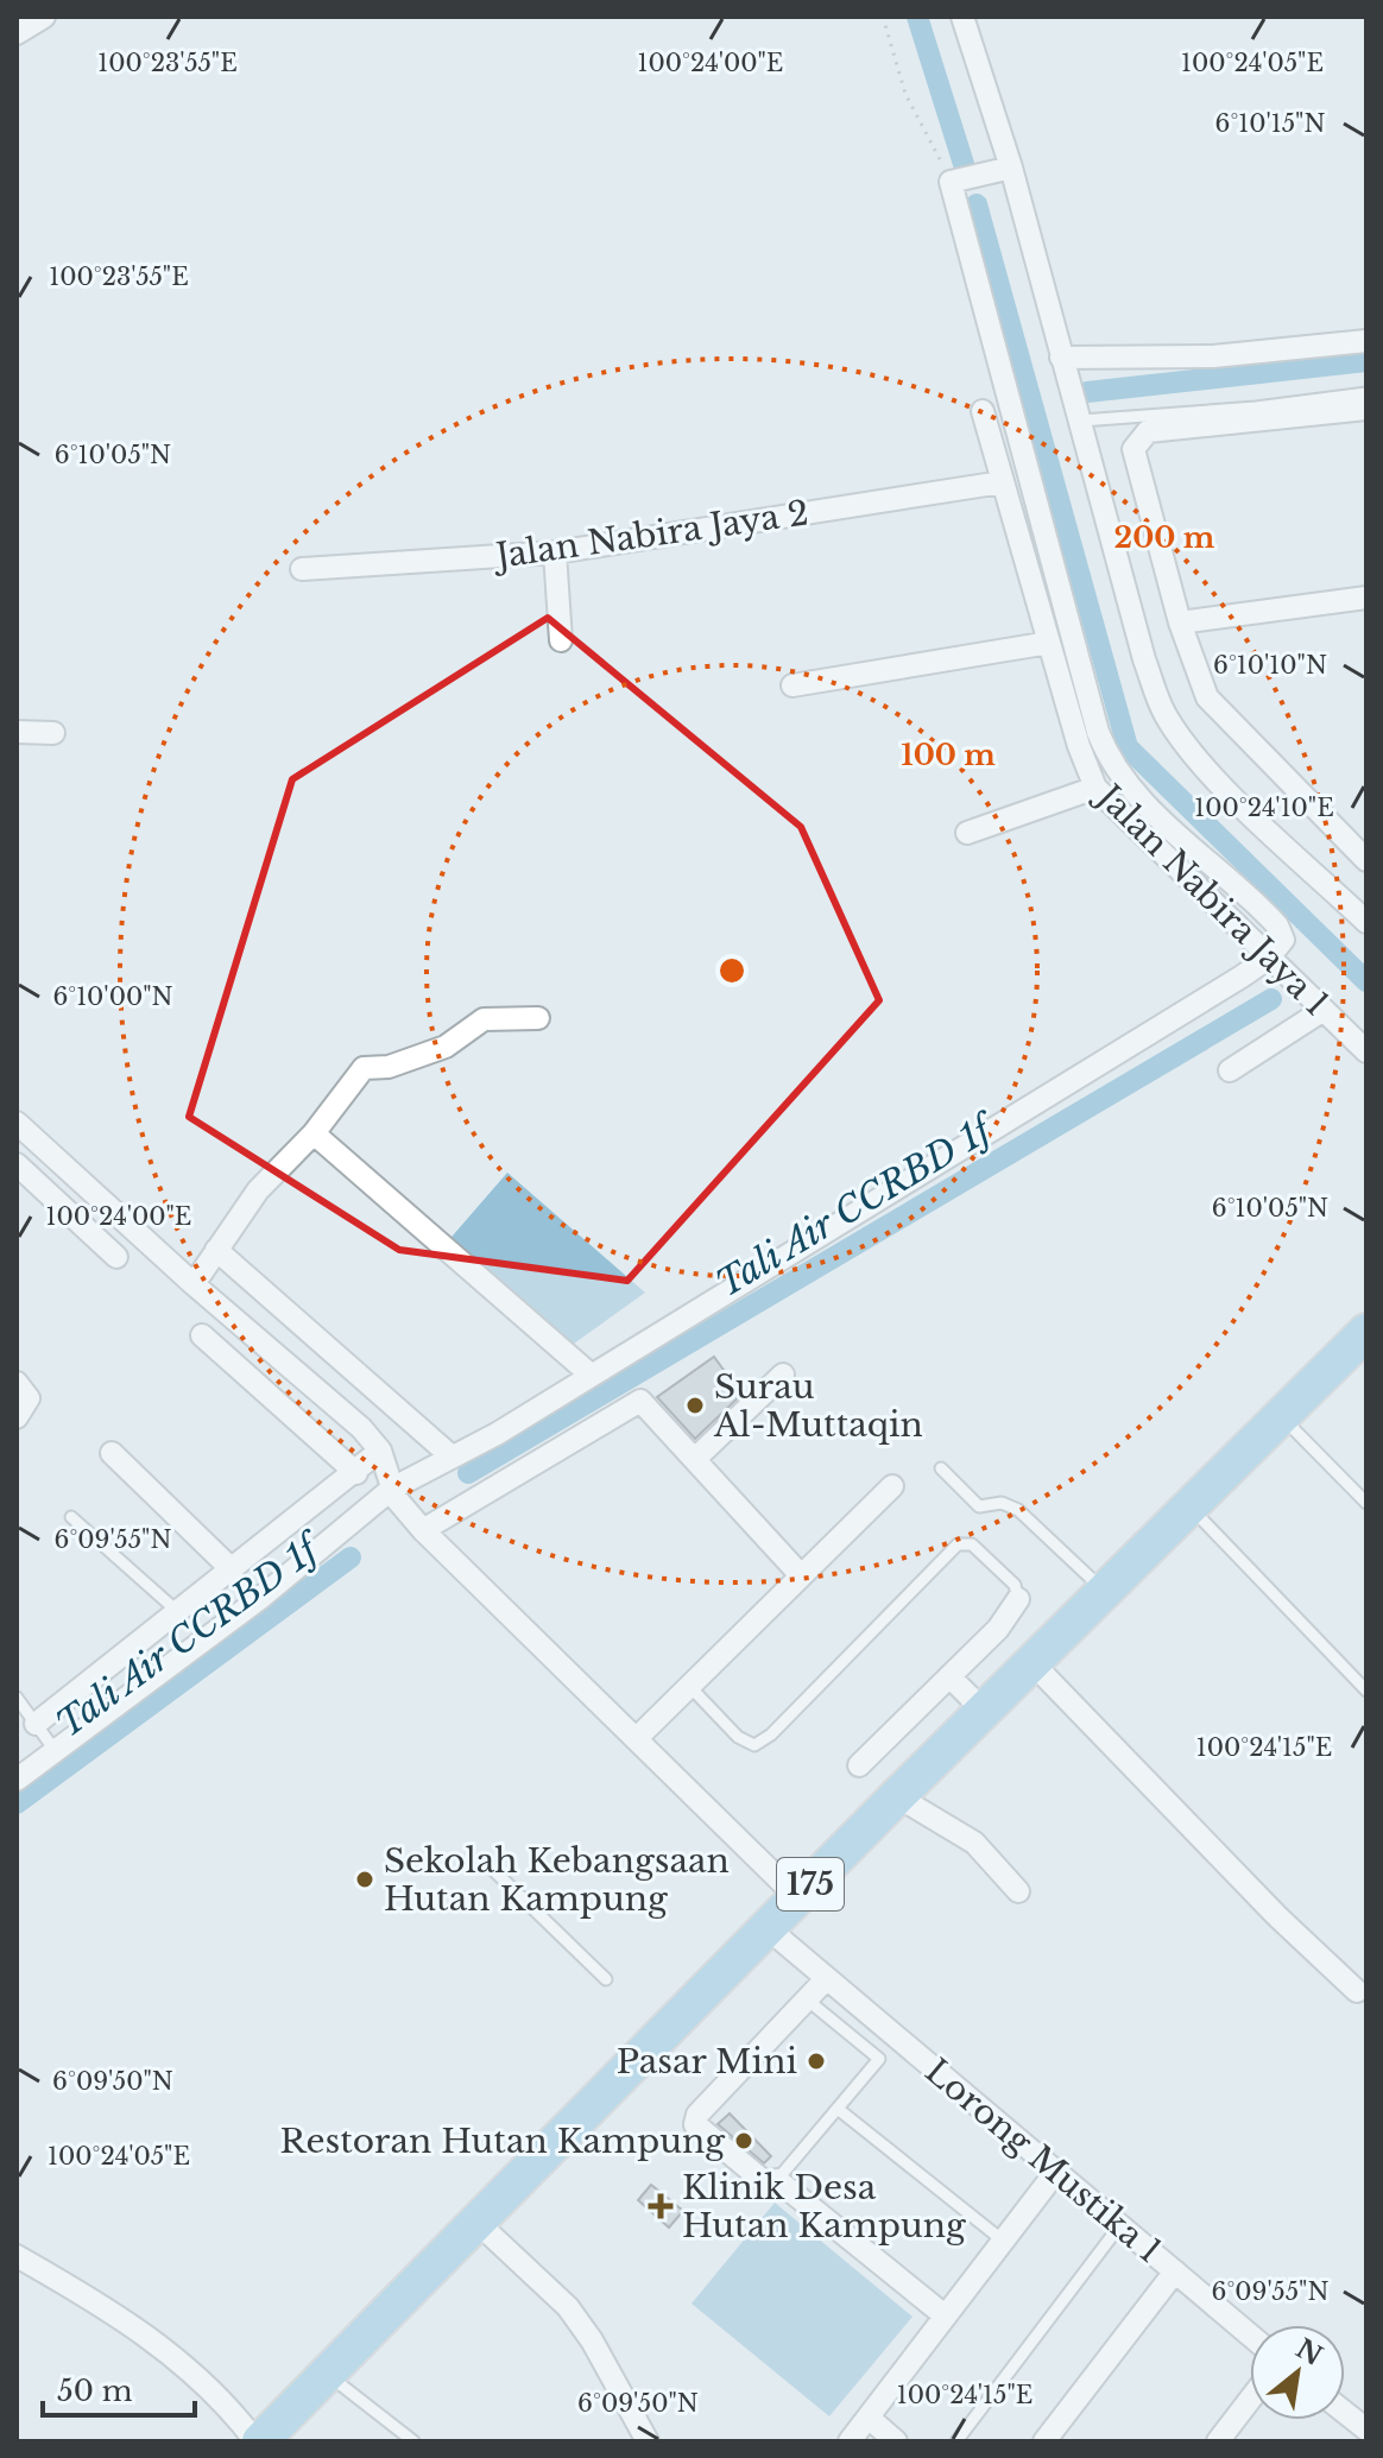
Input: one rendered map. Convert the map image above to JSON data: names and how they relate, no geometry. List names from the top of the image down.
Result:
{
  "streets": {
    "main road": ["175"],
    "street": ["Jalan Nabira Jaya 2", "Jalan Nabira Jaya 1", "Lorong Mustika 1"]
  },
  "crossings": [
    ["Jalan Nabira Jaya 2", "Jalan Nabira Jaya 1"],
    ["175", "Lorong Mustika 1"]
  ],
  "water": ["Tali Air CCRBD 1f"],
  "places": {
    "other": [
      "Surau Al-Muttaqin",
      "Sekolah Kebangsaan Hutan Kampung",
      "Pasar Mini",
      "Restoran Hutan Kampung"
    ],
    "health": ["Klinik Desa Hutan Kampung"]
  },
  "scale_bar": "50 m",
  "north": "top right",
  "coordinates": [
    "100°24'05\"E",
    "100°23'55\"E",
    "100°24'00\"E",
    "6°10'15\"N",
    "6°10'05\"N",
    "6°10'10\"N",
    "100°24'10\"E",
    "6°10'00\"N",
    "6°09'55\"N",
    "100°24'15\"E",
    "6°09'50\"N"
  ],
  "rings": ["200 m", "100 m"]
}
